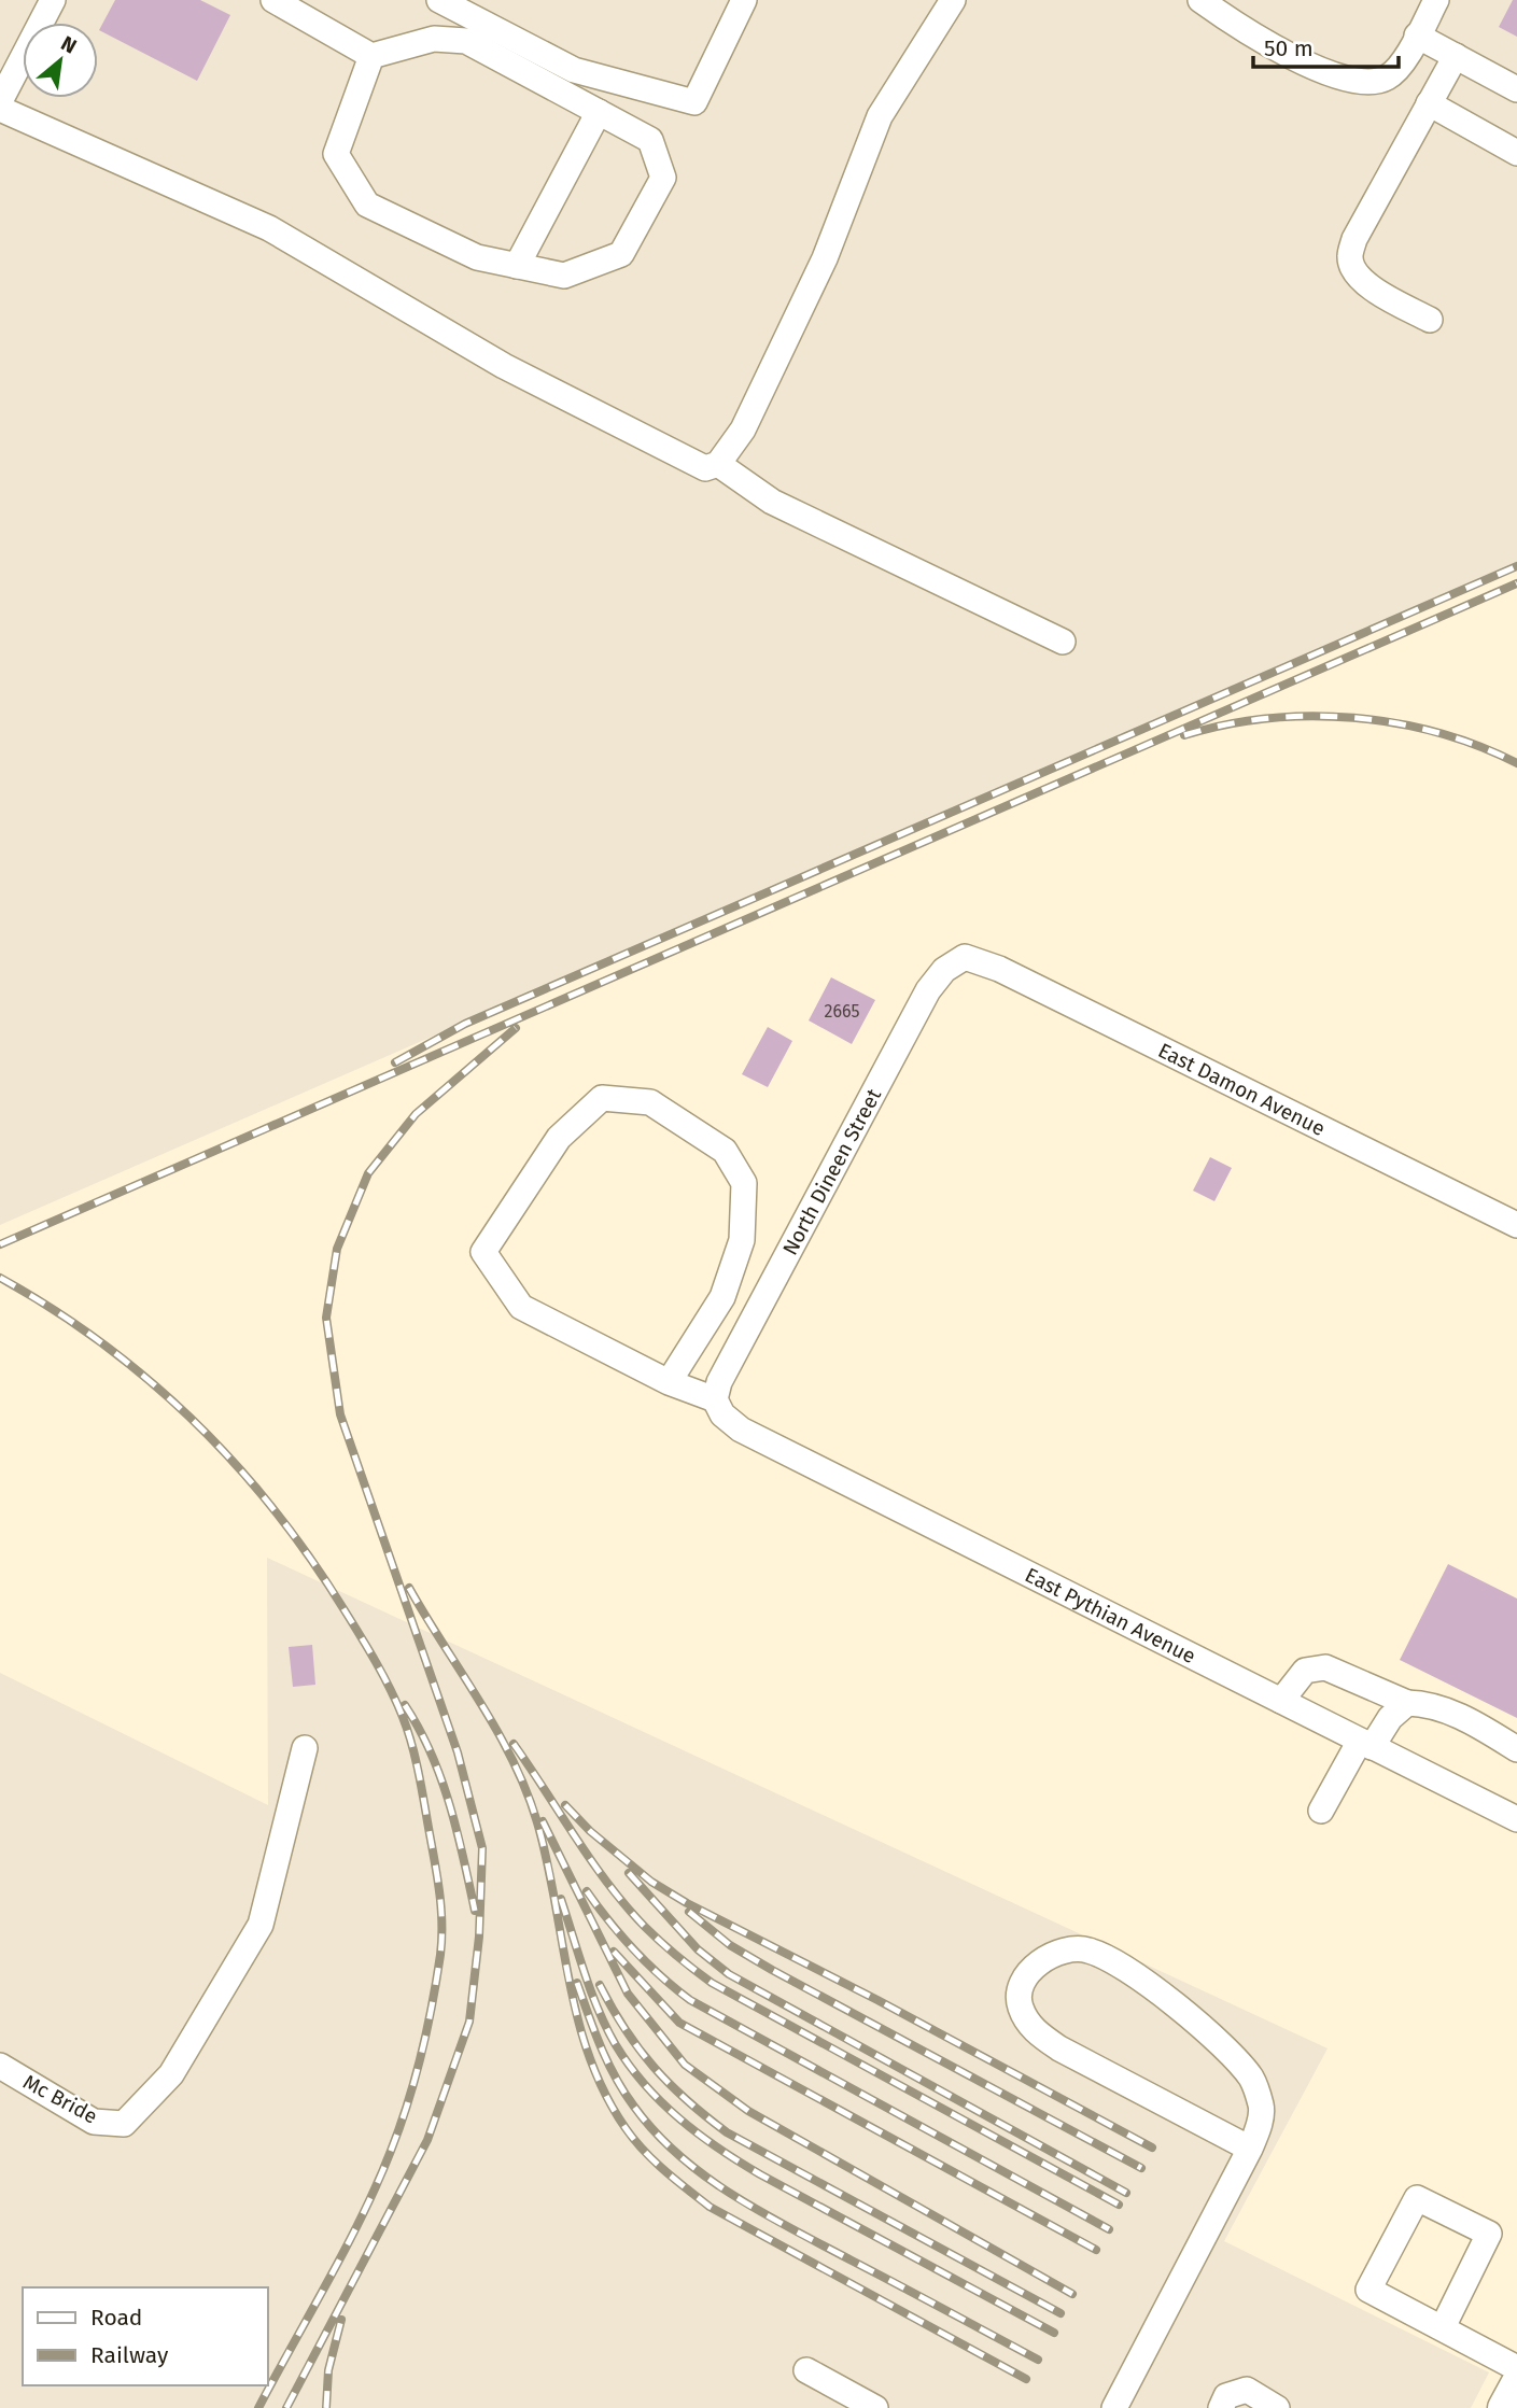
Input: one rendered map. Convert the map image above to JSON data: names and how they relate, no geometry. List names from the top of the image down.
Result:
{
  "streets": {
    "street": [
      "East Damon Avenue",
      "North Dineen Street",
      "East Pythian Avenue",
      "Mc Bride"
    ]
  },
  "crossings": [
    ["East Damon Avenue", "North Dineen Street"],
    ["North Dineen Street", "East Pythian Avenue"]
  ],
  "house_numbers": ["2665"],
  "legend": ["Road", "Railway"],
  "scale_bar": "50 m",
  "north": "top right"
}
